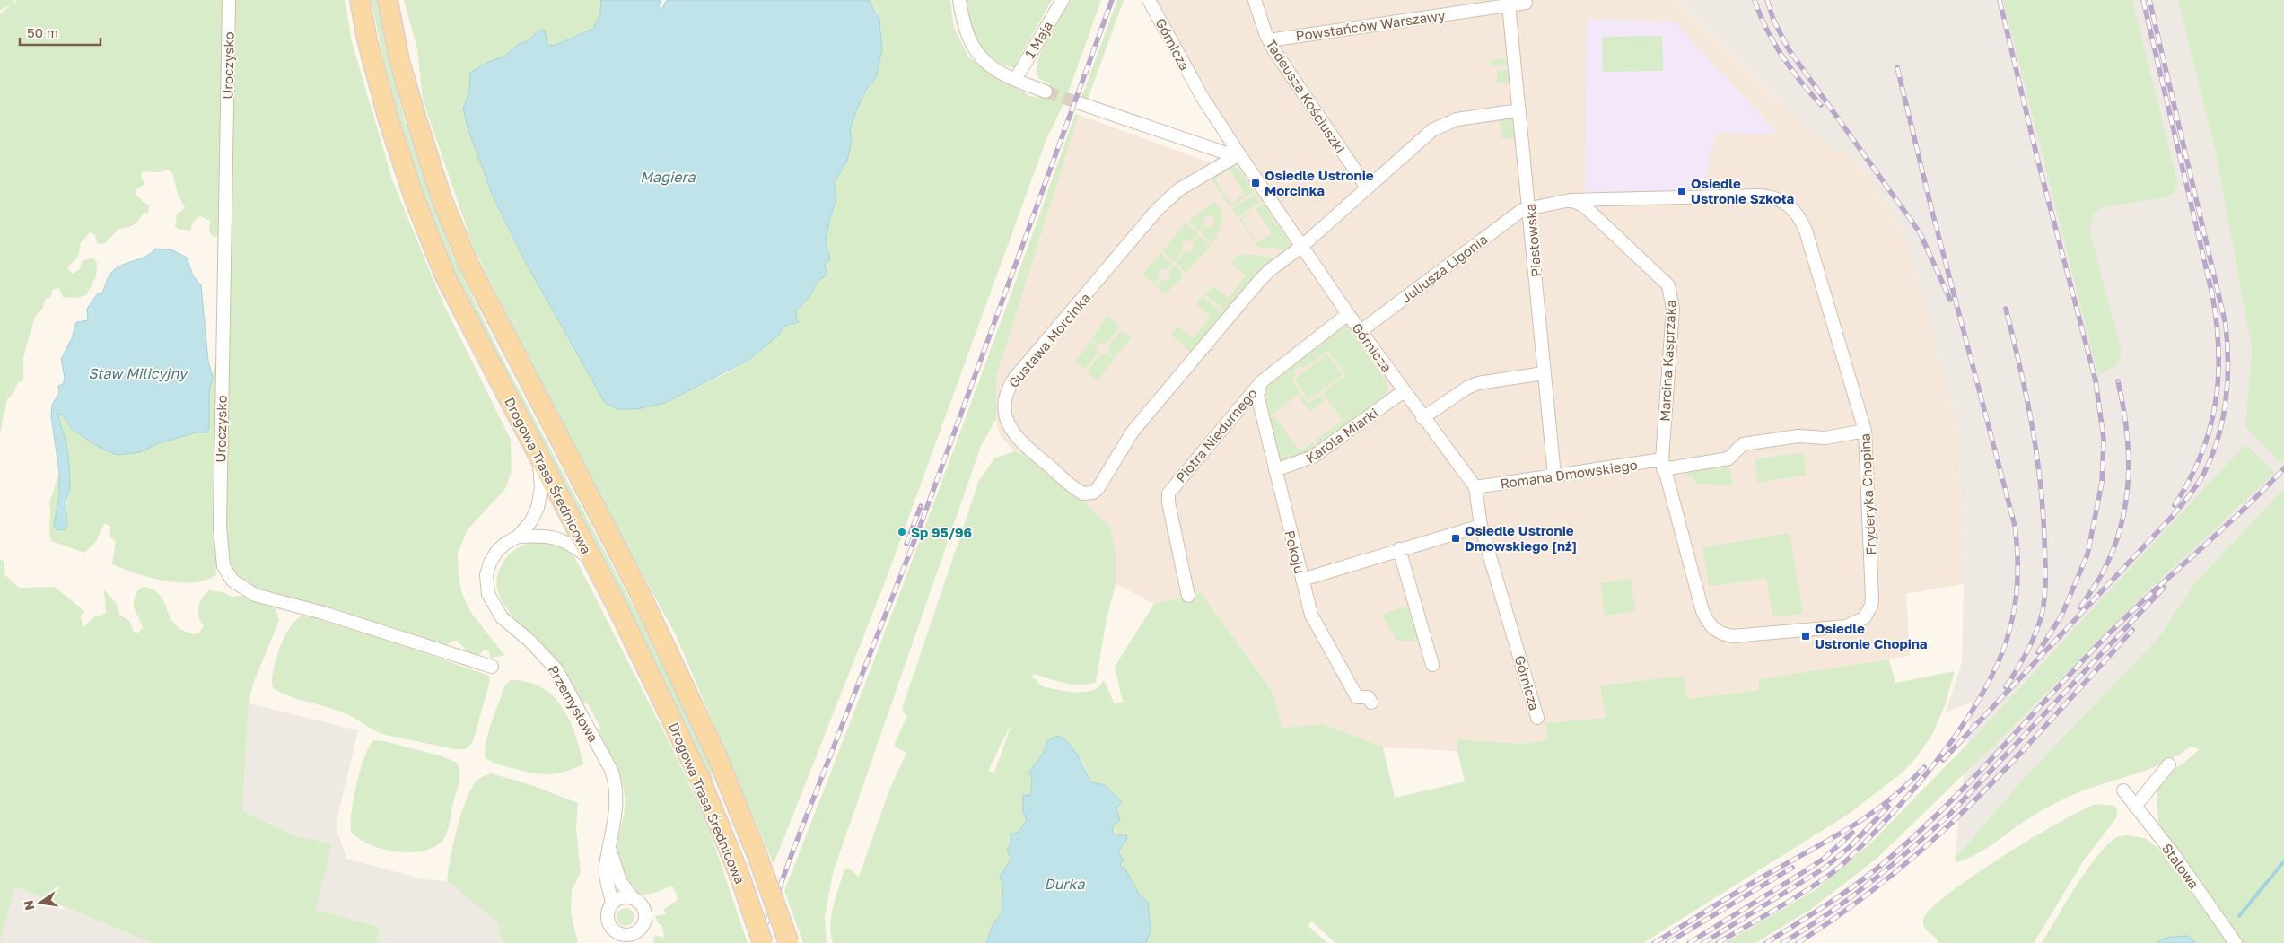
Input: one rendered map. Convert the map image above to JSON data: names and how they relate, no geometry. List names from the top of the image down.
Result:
{
  "streets": {
    "main road": ["Drogowa Trasa Średnicowa"],
    "street": [
      "Powstańców Warszawy",
      "1 Maja",
      "Górnicza",
      "Uroczysko",
      "Tadeusza Kościuszki",
      "Piastowska",
      "Juliusza Ligonia",
      "Gustawa Morcinka",
      "Marcina Kasprzaka",
      "Piotra Niedurnego",
      "Karola Miarki",
      "Romana Dmowskiego",
      "Fryderyka Chopina",
      "Pokoju",
      "Przemysłowa",
      "Stalowa"
    ]
  },
  "crossings": [
    ["Powstańców Warszawy", "Tadeusza Kościuszki"],
    ["Powstańców Warszawy", "Piastowska"],
    ["Górnicza", "Juliusza Ligonia"],
    ["Górnicza", "Gustawa Morcinka"],
    ["Górnicza", "Piotra Niedurnego"],
    ["Górnicza", "Karola Miarki"],
    ["Górnicza", "Romana Dmowskiego"],
    ["Tadeusza Kościuszki", "Gustawa Morcinka"],
    ["Piastowska", "Juliusza Ligonia"],
    ["Piastowska", "Gustawa Morcinka"],
    ["Piastowska", "Romana Dmowskiego"],
    ["Piastowska", "Fryderyka Chopina"],
    ["Juliusza Ligonia", "Fryderyka Chopina"],
    ["Marcina Kasprzaka", "Romana Dmowskiego"],
    ["Marcina Kasprzaka", "Fryderyka Chopina"],
    ["Piotra Niedurnego", "Pokoju"],
    ["Karola Miarki", "Pokoju"],
    ["Romana Dmowskiego", "Fryderyka Chopina"],
    ["Drogowa Trasa Średnicowa", "Przemysłowa"]
  ],
  "water": ["Magiera", "Staw Milicyjny", "Durka"],
  "places": {
    "transit": [
      "Osiedle Ustronie Morcinka",
      "Osiedle Ustronie Szkoła",
      "Osiedle Ustronie Dmowskiego [nż]",
      "Osiedle Ustronie Chopina"
    ],
    "other": ["Sp 95/96"]
  },
  "scale_bar": "50 m",
  "north": "left"
}
